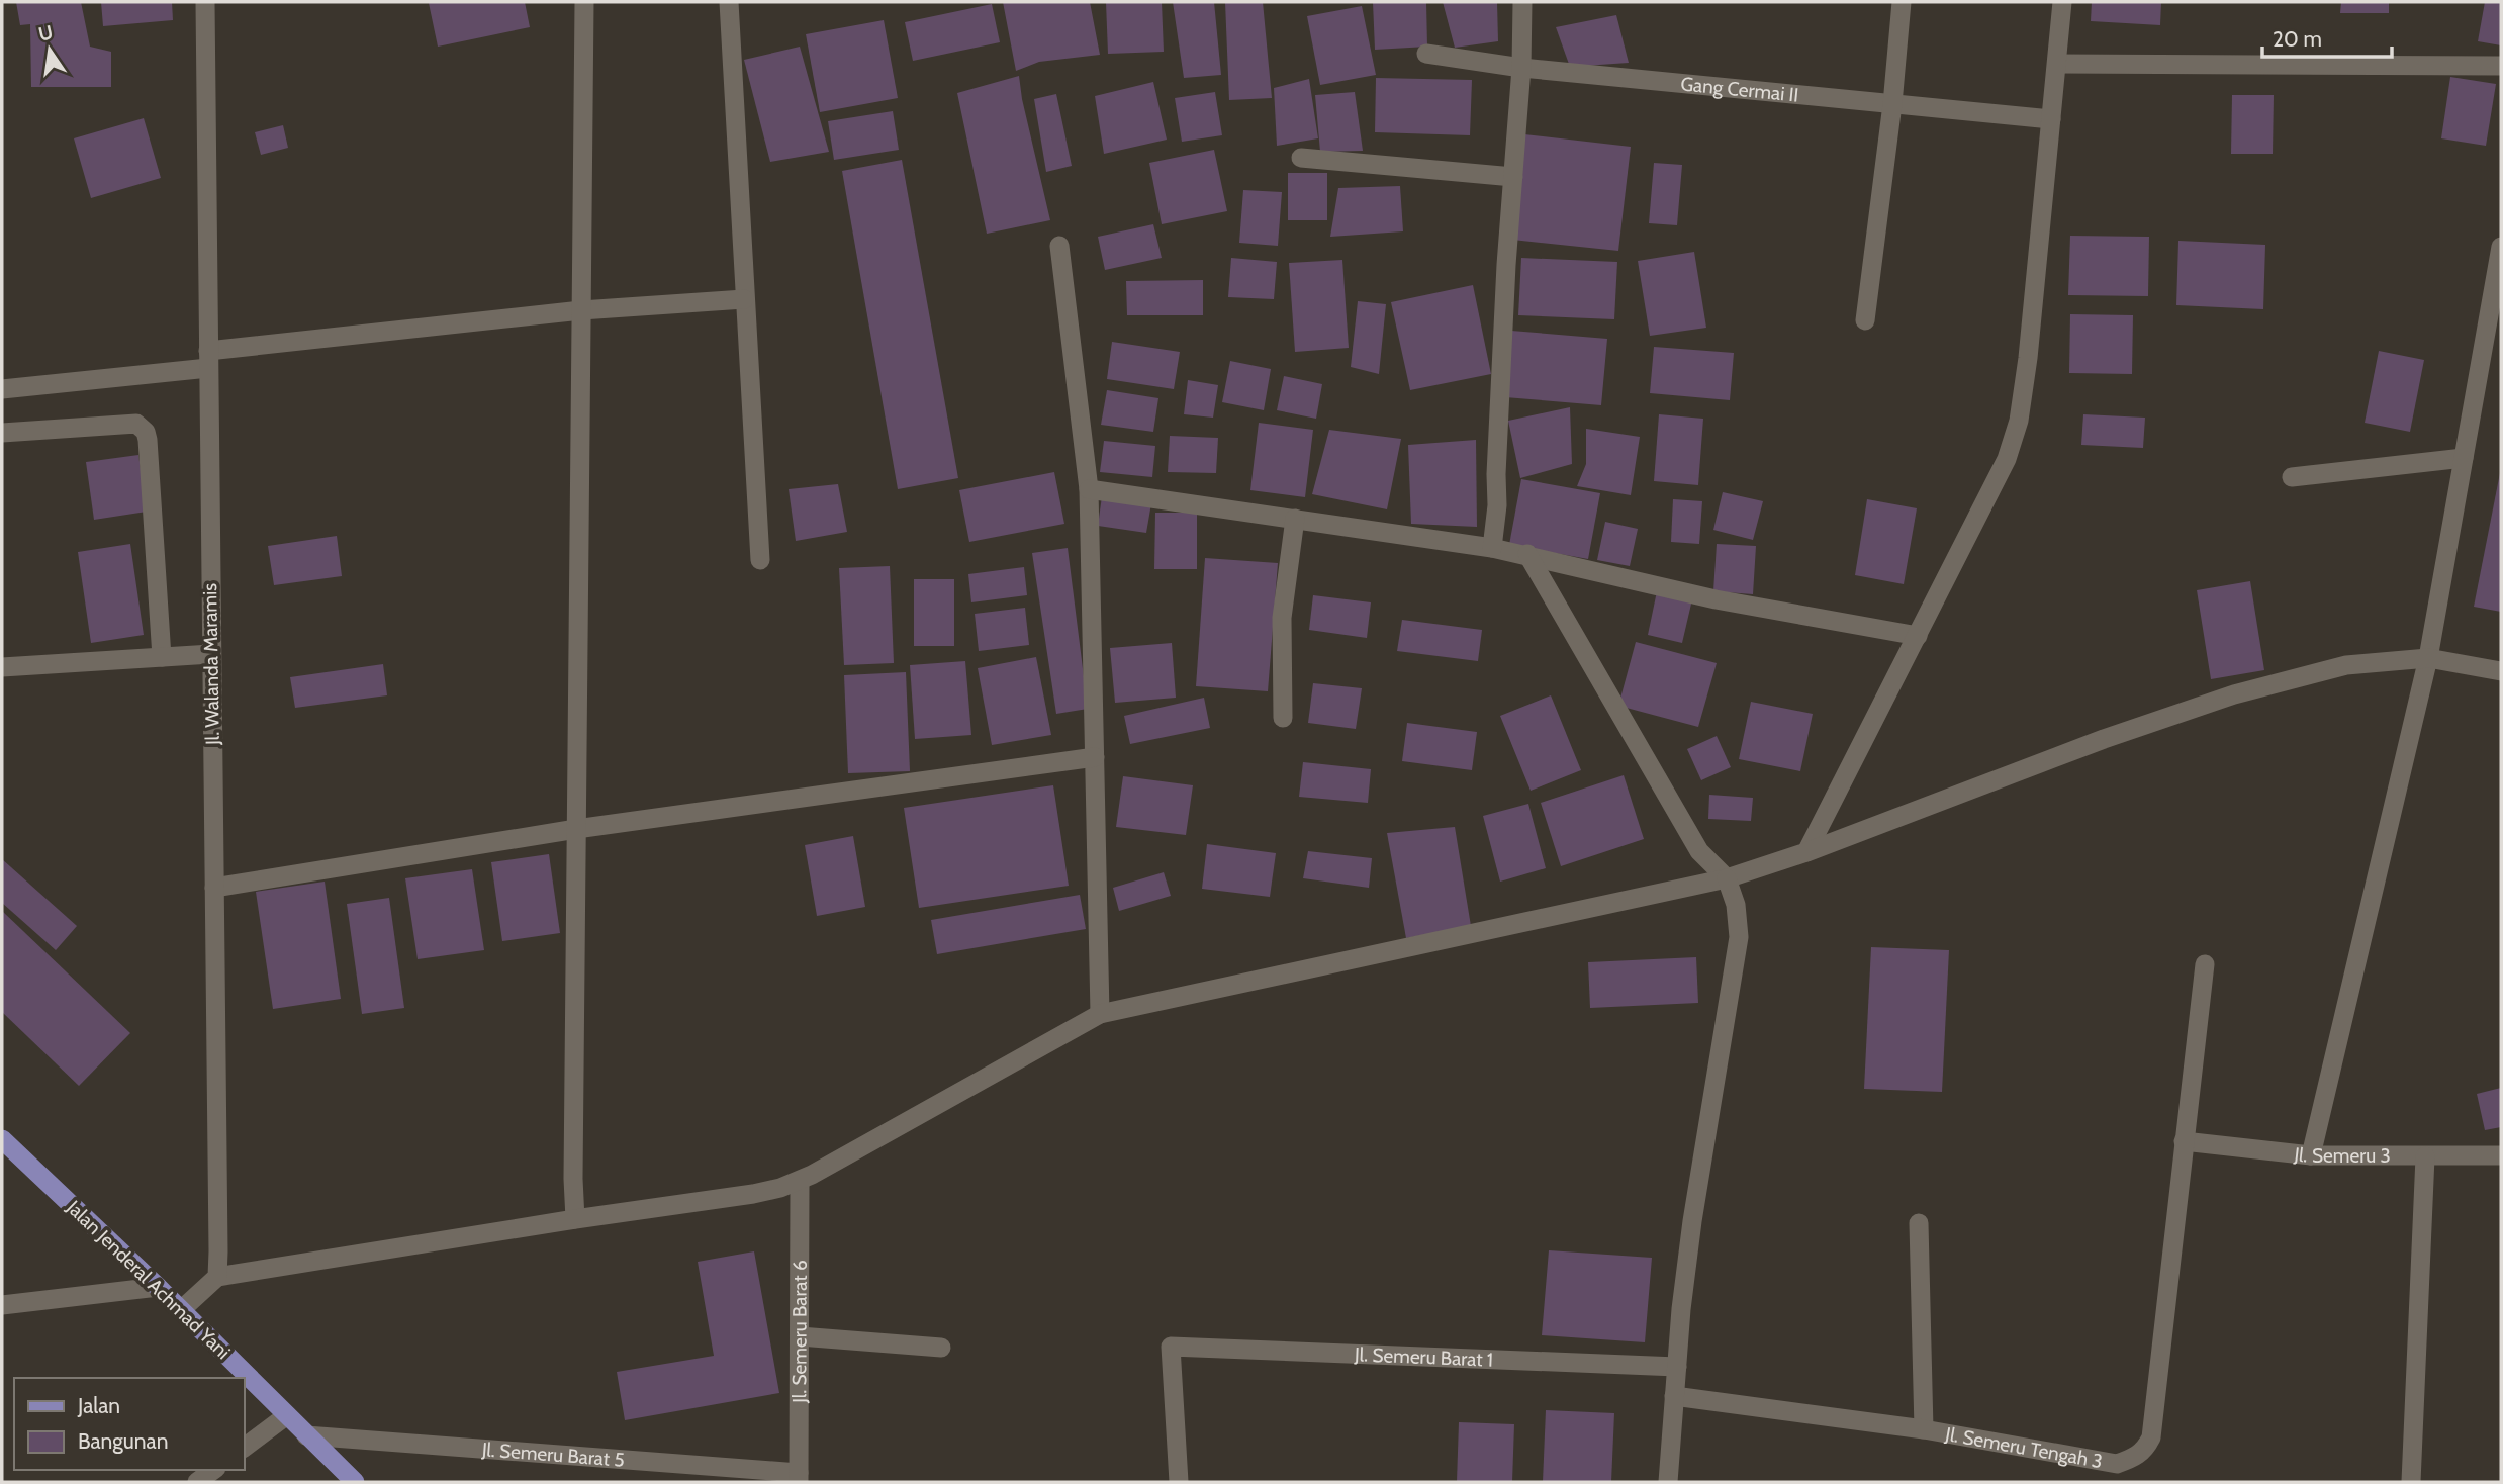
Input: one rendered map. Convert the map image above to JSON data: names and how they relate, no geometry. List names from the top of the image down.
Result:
{
  "streets": {
    "main road": ["Jalan Jenderal Achmad Yani"],
    "street": [
      "Gang Cermai II",
      "Jl. Walanda Maramis",
      "Jl. Semeru 3",
      "Jl. Semeru Barat 6",
      "Jl. Semeru Barat 1",
      "Jl. Semeru Tengah 3",
      "Jl. Semeru Barat 5"
    ]
  },
  "crossings": [
    ["Jl. Semeru 3", "Jl. Semeru Tengah 3"],
    ["Jalan Jenderal Achmad Yani", "Jl. Semeru Barat 5"],
    ["Jl. Semeru Barat 6", "Jl. Semeru Barat 5"]
  ],
  "legend": ["Jalan", "Bangunan"],
  "scale_bar": "20 m",
  "north": "top"
}
